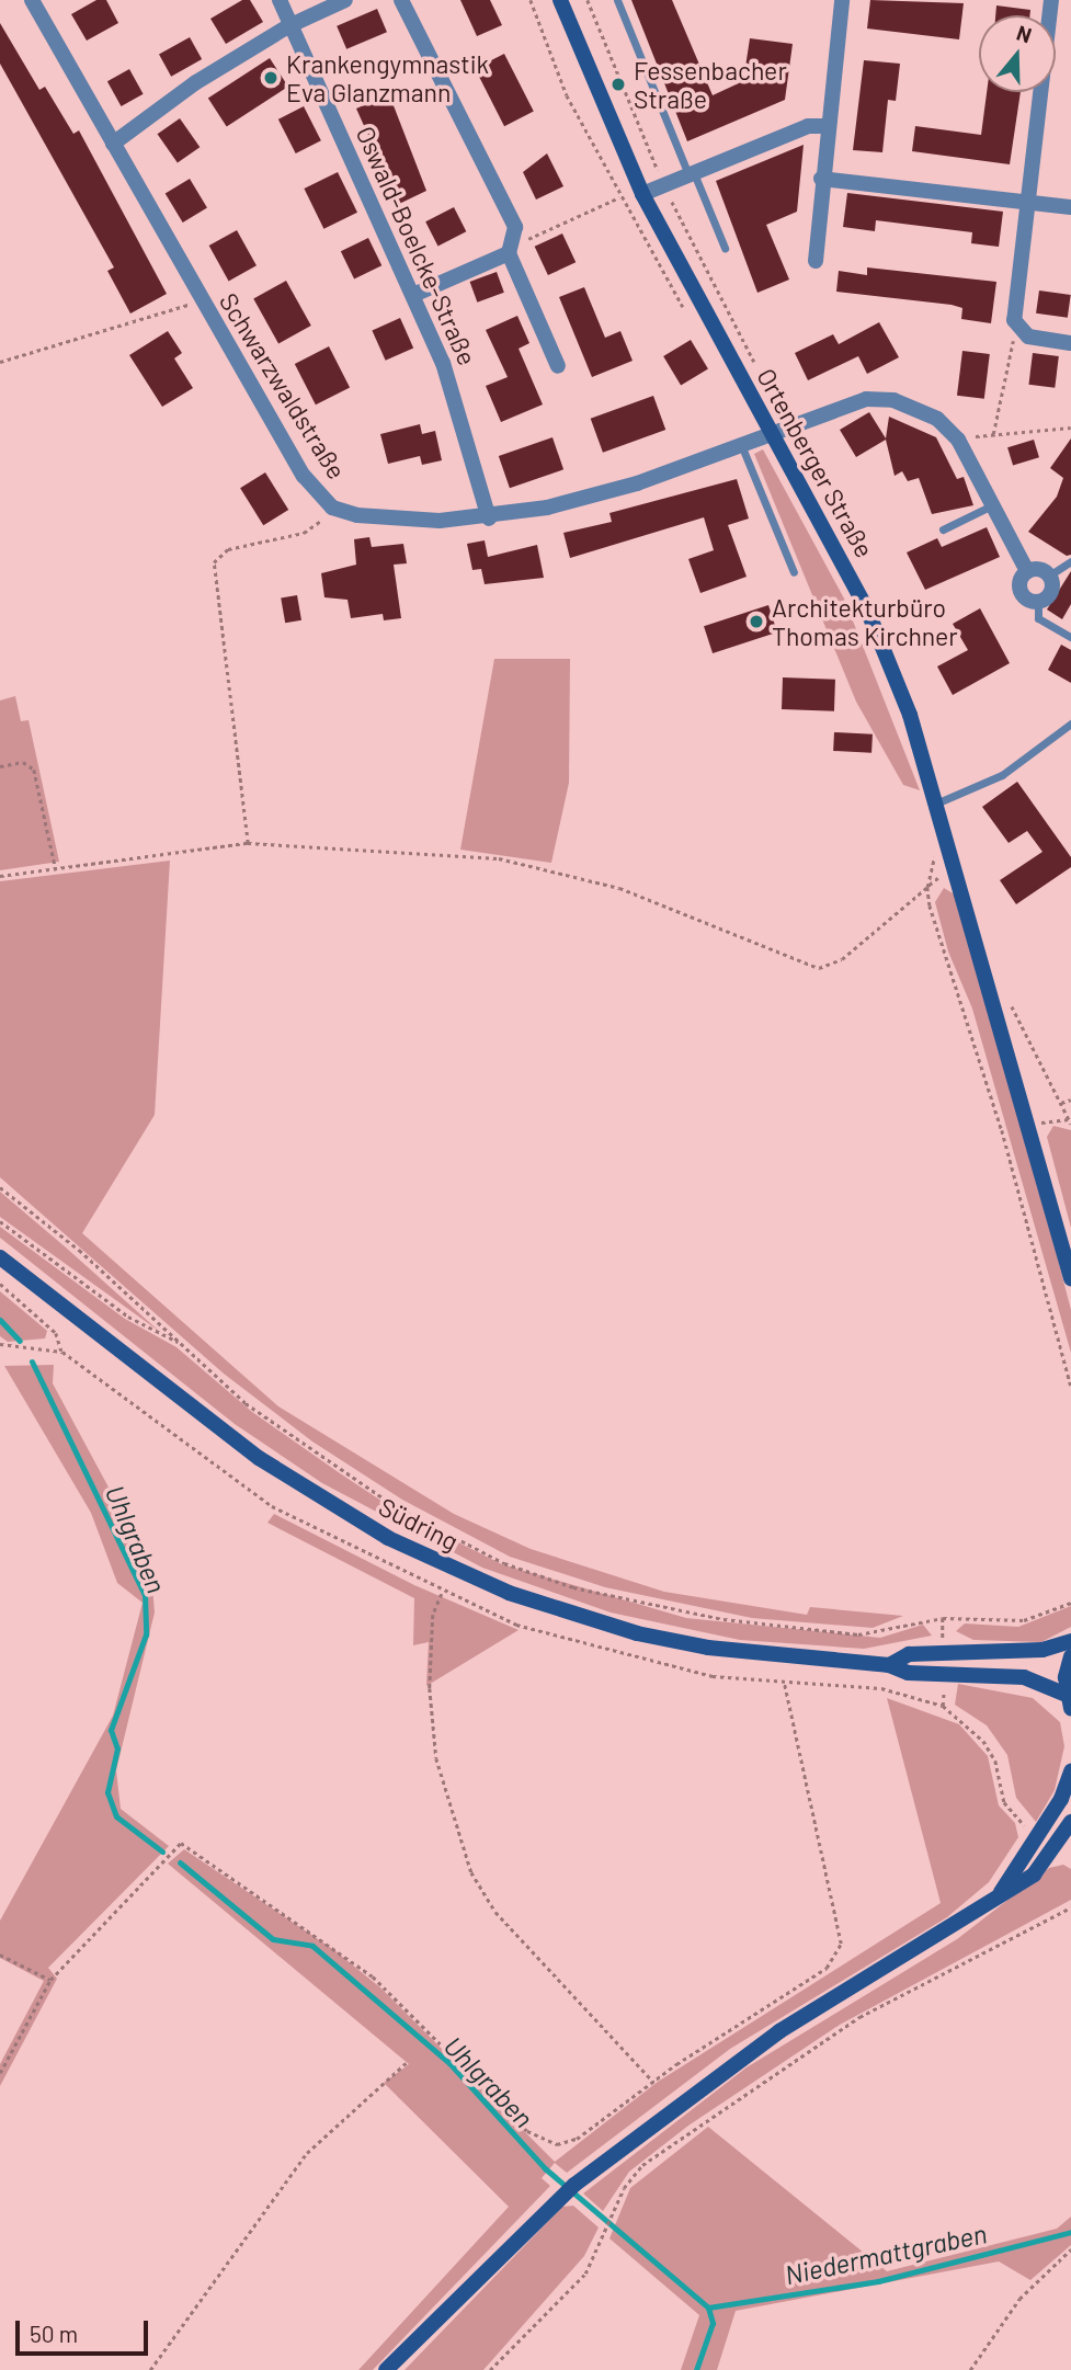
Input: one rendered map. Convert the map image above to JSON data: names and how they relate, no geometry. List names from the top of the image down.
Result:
{
  "streets": {
    "main road": ["Ortenberger Straße", "Südring"],
    "street": ["Oswald-Boelcke-Straße", "Schwarzwaldstraße"]
  },
  "crossings": [
    ["Oswald-Boelcke-Straße", "Schwarzwaldstraße"],
    ["Schwarzwaldstraße", "Ortenberger Straße"]
  ],
  "water": ["Uhlgraben", "Niedermattgraben"],
  "places": ["Krankengymnastik Eva Glanzmann", "Fessenbacher Straße", "Architekturbüro Thomas Kirchner"],
  "scale_bar": "50 m",
  "north": "top"
}
